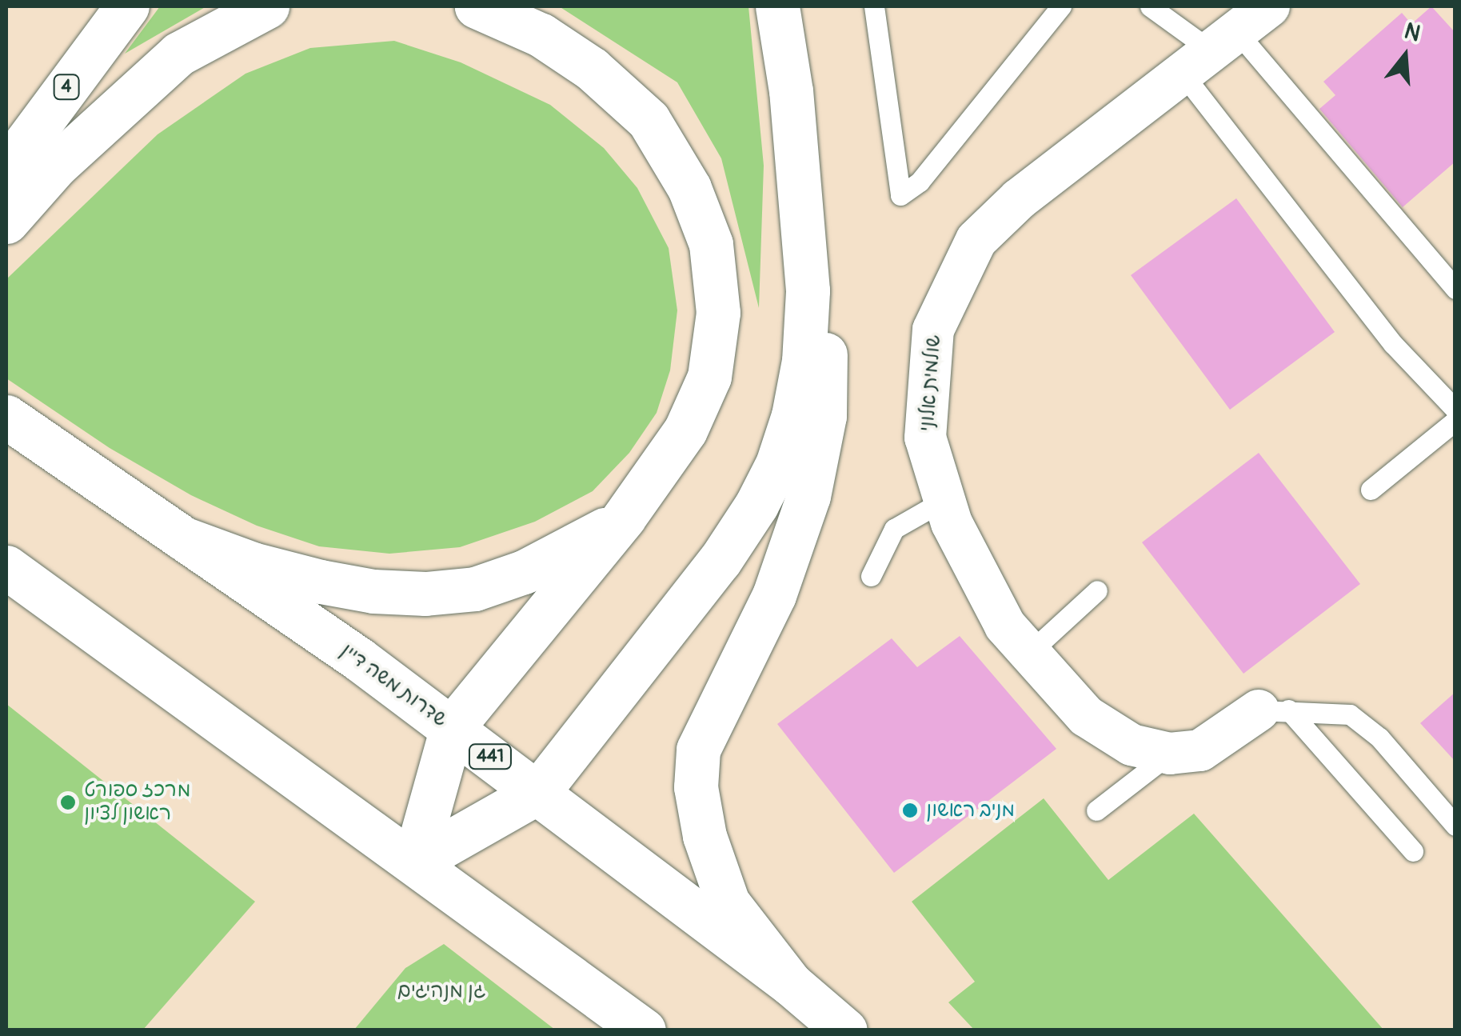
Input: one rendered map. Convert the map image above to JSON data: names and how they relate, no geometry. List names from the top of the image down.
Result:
{
  "streets": {
    "main road": ["4", "שדרות משה דיין", "441"],
    "street": ["שולמית אלוני"]
  },
  "parks": ["גן מנהיגים"],
  "places": ["מרכז ספורט ראשון לציון", "מניב ראשון"],
  "north": "top"
}
